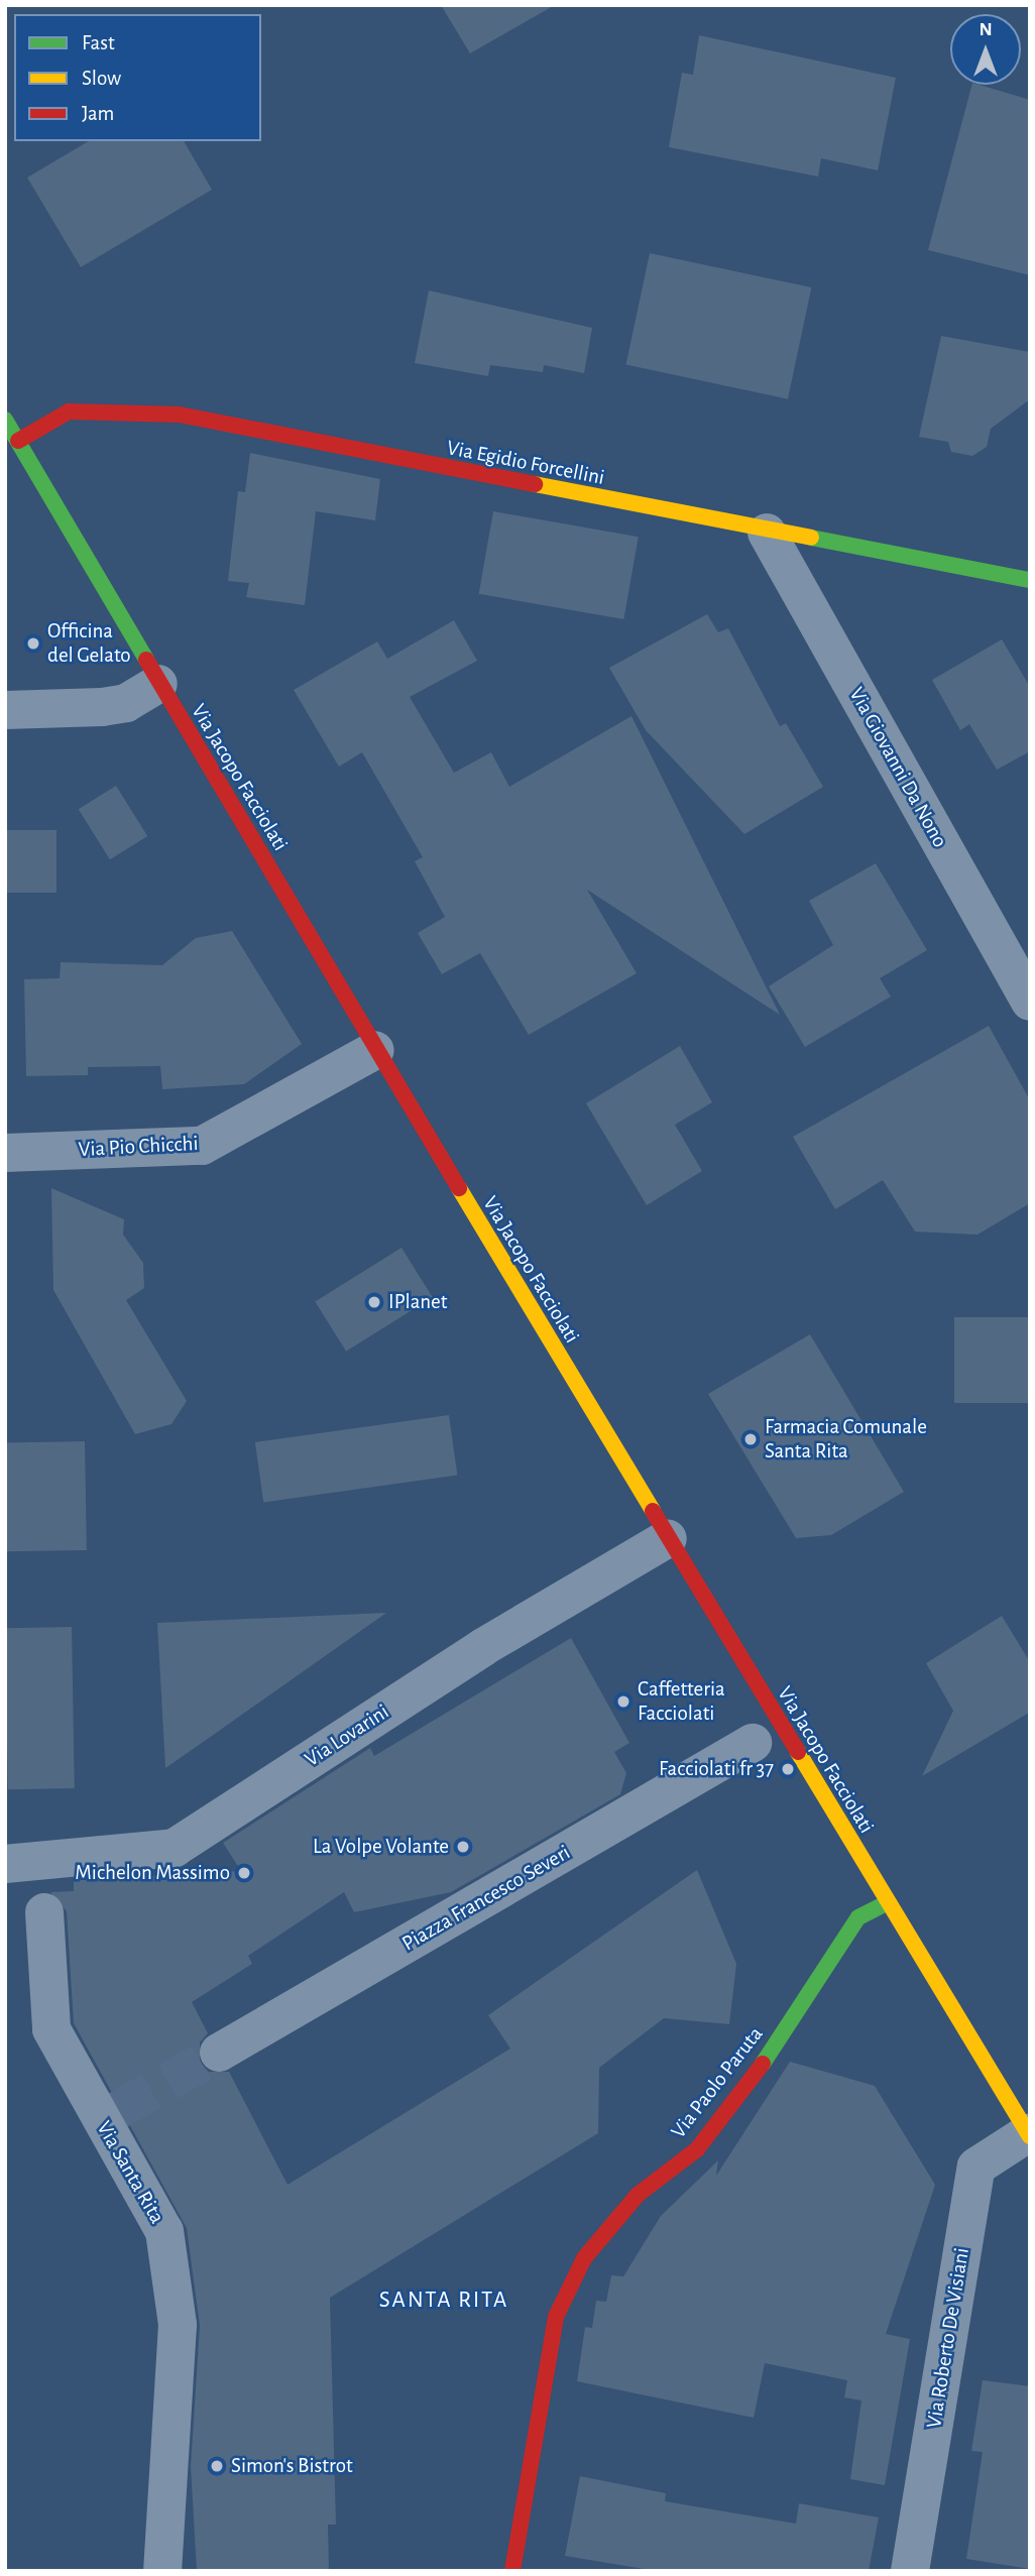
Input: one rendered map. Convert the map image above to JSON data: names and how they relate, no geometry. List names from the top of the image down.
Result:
{
  "streets": {
    "main road": ["Via Egidio Forcellini", "Via Jacopo Facciolati", "Via Paolo Paruta"],
    "street": [
      "Via Giovanni Da Nono",
      "Via Pio Chicchi",
      "Via Lovarini",
      "Piazza Francesco Severi",
      "Via Santa Rita",
      "Via Roberto De Visiani"
    ]
  },
  "crossings": [
    ["Via Egidio Forcellini", "Via Giovanni Da Nono"],
    ["Via Egidio Forcellini", "Via Jacopo Facciolati"],
    ["Via Jacopo Facciolati", "Via Pio Chicchi"],
    ["Via Jacopo Facciolati", "Via Lovarini"],
    ["Via Jacopo Facciolati", "Via Paolo Paruta"],
    ["Via Jacopo Facciolati", "Via Roberto De Visiani"],
    ["Via Lovarini", "Via Santa Rita"]
  ],
  "districts": ["SANTA RITA"],
  "places": [
    "Officina del Gelato",
    "IPlanet",
    "Farmacia Comunale Santa Rita",
    "Caffetteria Facciolati",
    "Facciolati fr 37",
    "La Volpe Volante",
    "Michelon Massimo",
    "Simon's Bistrot"
  ],
  "legend": ["Fast", "Slow", "Jam"],
  "north": "top"
}
